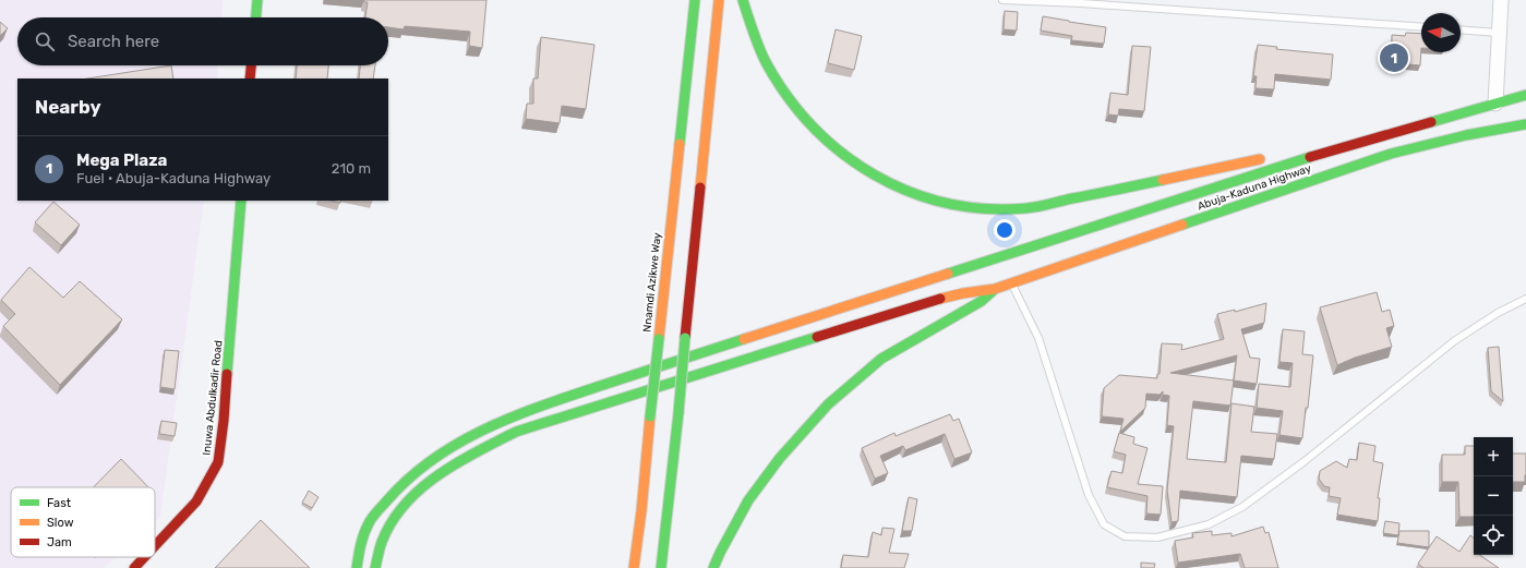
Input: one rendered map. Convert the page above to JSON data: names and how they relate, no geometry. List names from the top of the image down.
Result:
{
  "streets": {
    "main road": ["Abuja-Kaduna Highway", "Nnamdi Azikwe Way", "Inuwa Abdulkadir Road"]
  },
  "legend": ["Fast", "Slow", "Jam"],
  "north": "left",
  "page": {
    "search": "Search here",
    "pins": "1",
    "heading": "Nearby",
    "list": [
      {
        "mark": "1",
        "name": "Mega Plaza",
        "note": "Fuel · Abuja-Kaduna Highway",
        "value": "210 m"
      }
    ],
    "map_buttons": ["+", "−"]
  }
}
